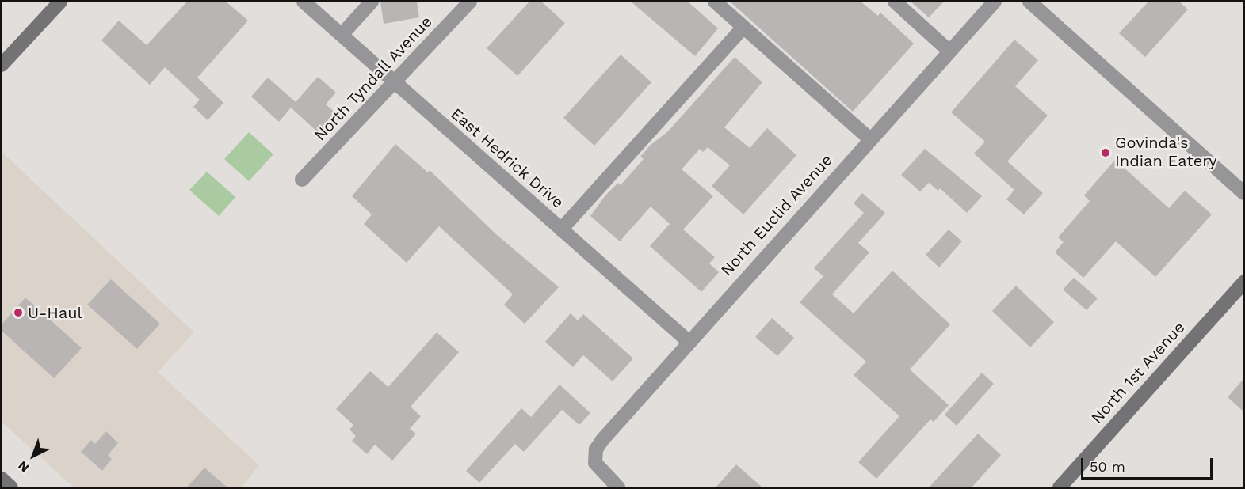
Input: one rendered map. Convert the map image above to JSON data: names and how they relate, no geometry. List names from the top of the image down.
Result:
{
  "streets": {
    "main road": ["North 1st Avenue"],
    "street": ["North Tyndall Avenue", "East Hedrick Drive", "North Euclid Avenue"]
  },
  "crossings": [
    ["North Tyndall Avenue", "East Hedrick Drive"],
    ["East Hedrick Drive", "North Euclid Avenue"]
  ],
  "places": ["Govinda's Indian Eatery", "U-Haul"],
  "scale_bar": "50 m",
  "north": "bottom left"
}
